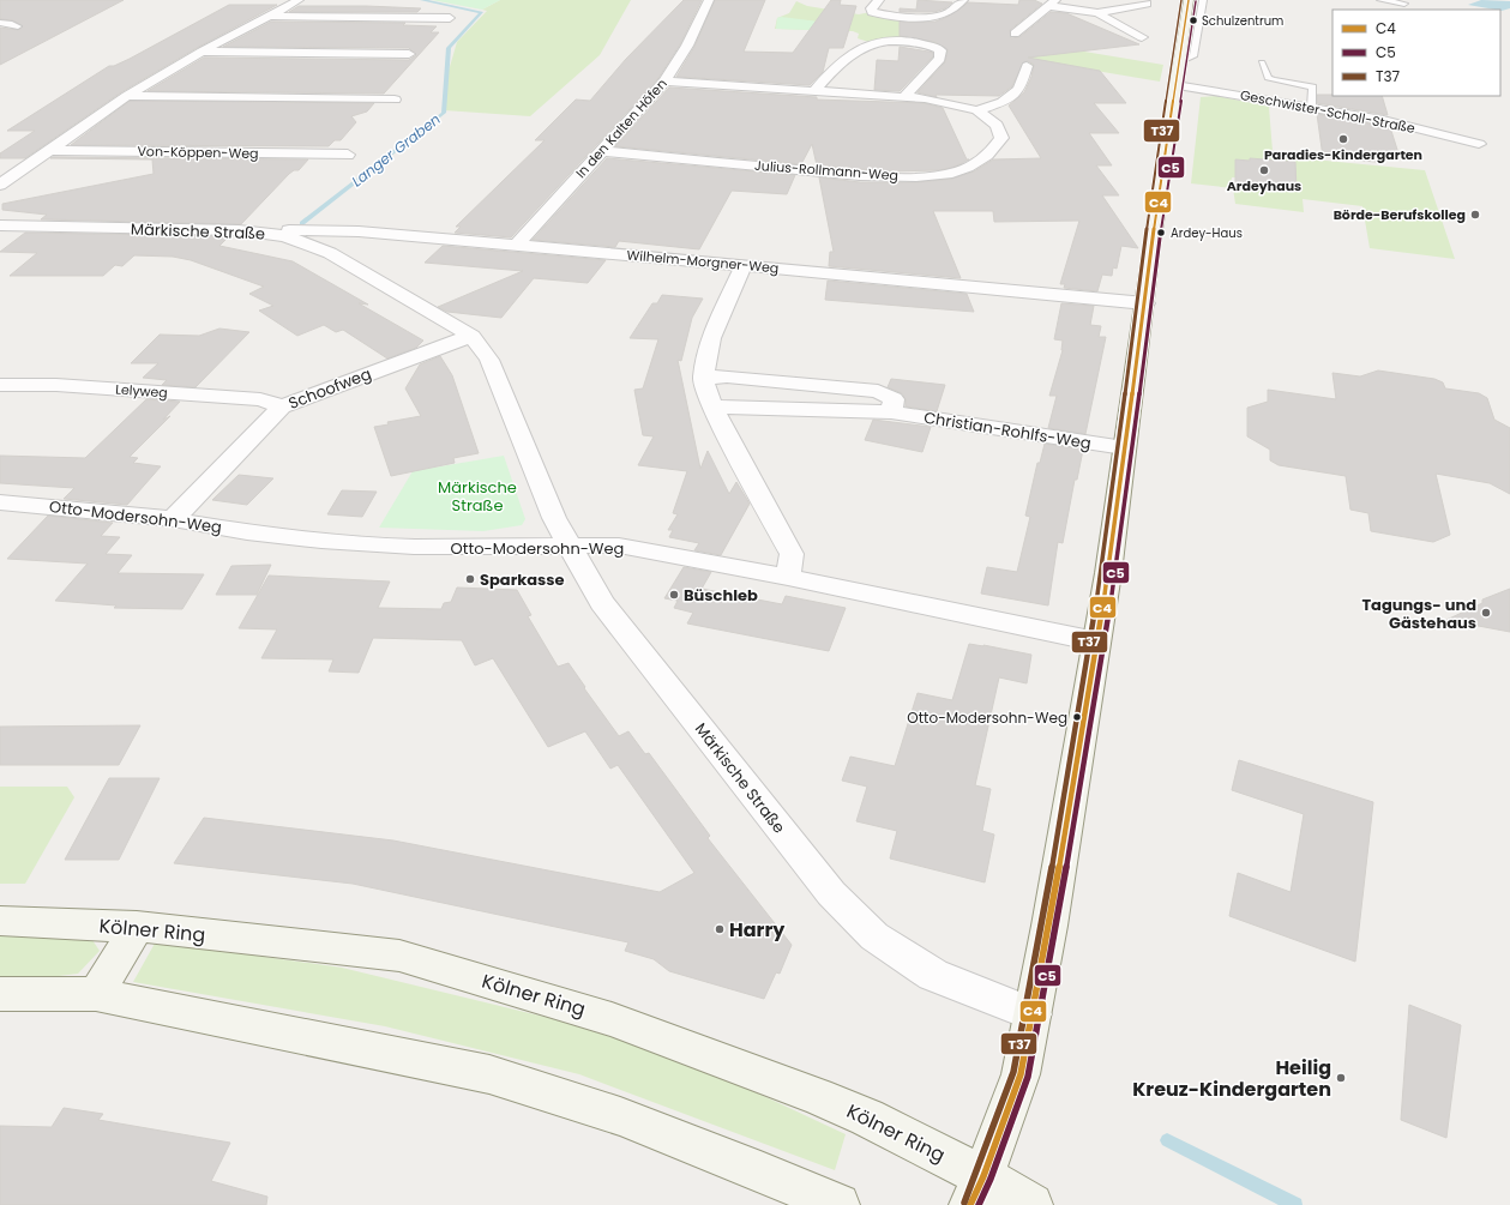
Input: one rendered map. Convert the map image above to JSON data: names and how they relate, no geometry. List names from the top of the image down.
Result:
{
  "streets": {
    "street": [
      "Geschwister-Scholl-Straße",
      "In den Kalten Höfen",
      "Von-Köppen-Weg",
      "Julius-Rollmann-Weg",
      "Märkische Straße",
      "Wilhelm-Morgner-Weg",
      "Schoofweg",
      "Lelyweg",
      "Christian-Rohlfs-Weg",
      "Otto-Modersohn-Weg",
      "Kölner Ring"
    ]
  },
  "crossings": [
    ["In den Kalten Höfen", "Julius-Rollmann-Weg"],
    ["In den Kalten Höfen", "Wilhelm-Morgner-Weg"],
    ["Märkische Straße", "Wilhelm-Morgner-Weg"],
    ["Märkische Straße", "Schoofweg"],
    ["Märkische Straße", "Otto-Modersohn-Weg"],
    ["Schoofweg", "Lelyweg"],
    ["Schoofweg", "Otto-Modersohn-Weg"]
  ],
  "water": ["Langer Graben"],
  "parks": ["Märkische Straße"],
  "places": [
    "Schulzentrum",
    "Paradies-Kindergarten",
    "Ardeyhaus",
    "Börde-Berufskolleg",
    "Ardey-Haus",
    "Sparkasse",
    "Büschleb",
    "Tagungs- und Gästehaus",
    "Otto-Modersohn-Weg",
    "Harry",
    "Heilig Kreuz-Kindergarten"
  ],
  "lines": ["transit line C4", "transit line T37", "transit line C5"],
  "legend": ["C4", "C5", "T37"]
}
